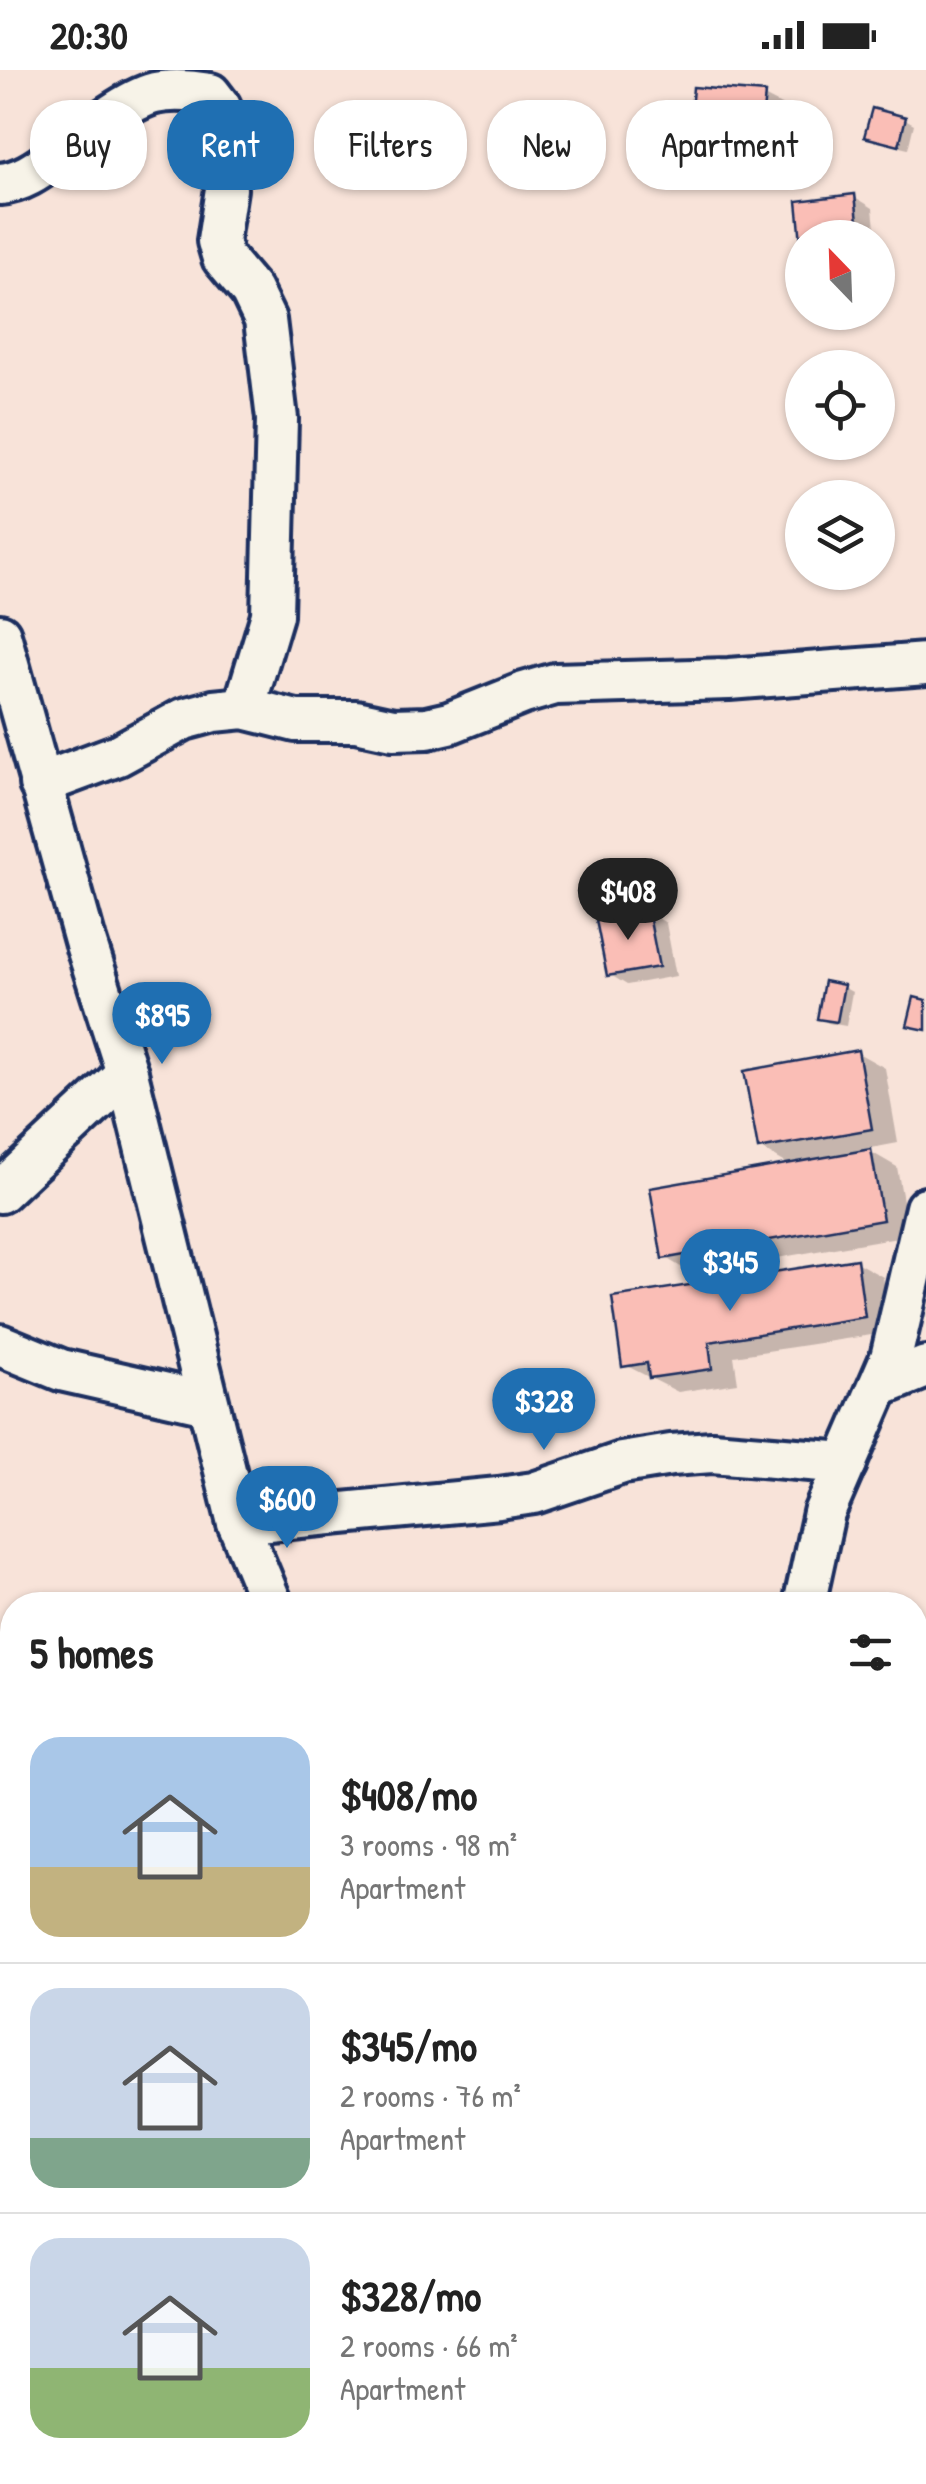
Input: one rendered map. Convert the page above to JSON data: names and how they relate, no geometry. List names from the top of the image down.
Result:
{
  "north": "top left",
  "page": {
    "status": "20:30",
    "chip": [
      "Buy",
      "Rent",
      "Filters",
      "New",
      "Apartment"
    ],
    "price": [
      "$408",
      "$895",
      "$345",
      "$328",
      "$600"
    ],
    "heading": "5 homes",
    "list": [
      {
        "name": "$408/mo",
        "note": "3 rooms · 98 m² · Apartment"
      },
      {
        "name": "$345/mo",
        "note": "2 rooms · 76 m² · Apartment"
      },
      {
        "name": "$328/mo",
        "note": "2 rooms · 66 m² · Apartment"
      }
    ]
  }
}
